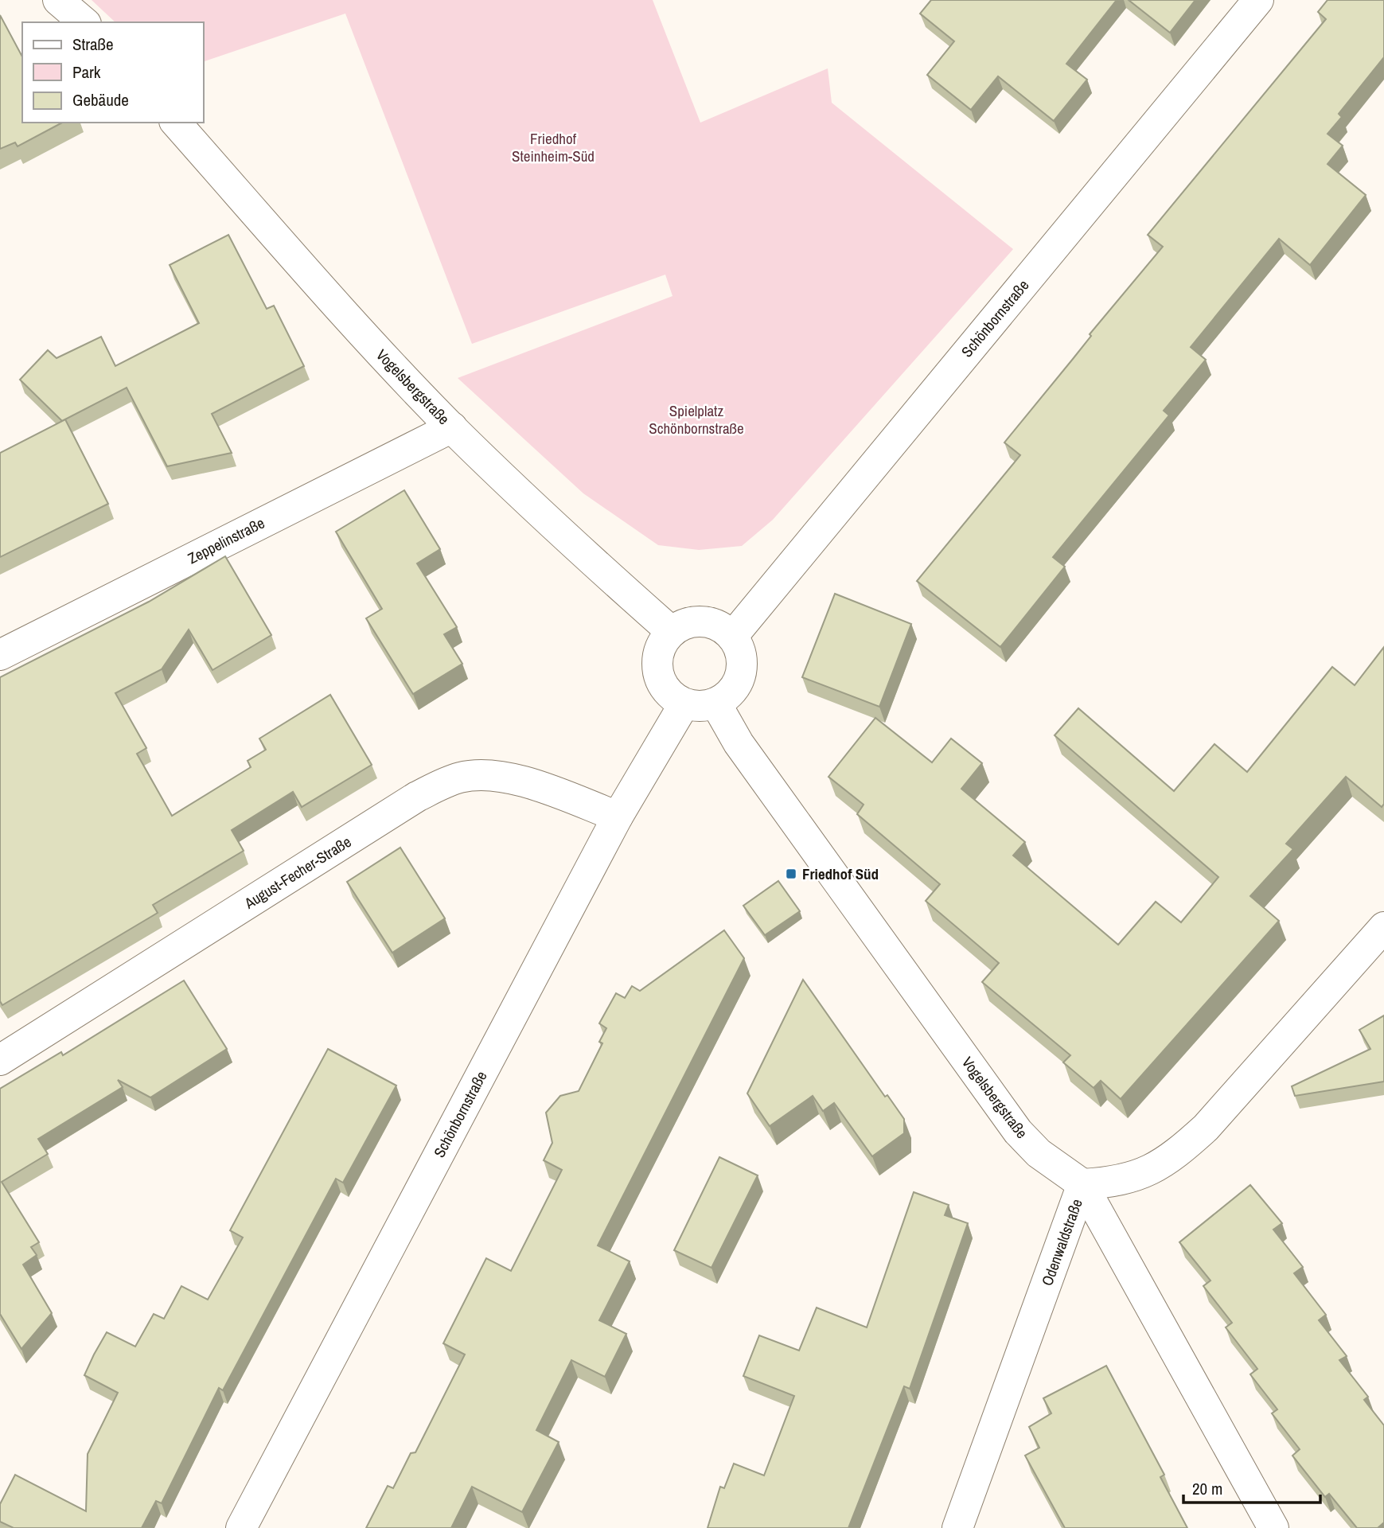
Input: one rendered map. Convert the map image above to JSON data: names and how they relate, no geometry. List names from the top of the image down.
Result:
{
  "streets": {
    "street": [
      "Schönbornstraße",
      "Vogelsbergstraße",
      "Zeppelinstraße",
      "August-Fecher-Straße",
      "Odenwaldstraße"
    ]
  },
  "crossings": [
    ["Schönbornstraße", "Vogelsbergstraße"],
    ["Schönbornstraße", "August-Fecher-Straße"],
    ["Vogelsbergstraße", "Zeppelinstraße"],
    ["Vogelsbergstraße", "Odenwaldstraße"]
  ],
  "parks": ["Friedhof Steinheim-Süd", "Spielplatz Schönbornstraße"],
  "places": {
    "transit": ["Friedhof Süd"]
  },
  "legend": ["Straße", "Park", "Gebäude"],
  "scale_bar": "20 m"
}
